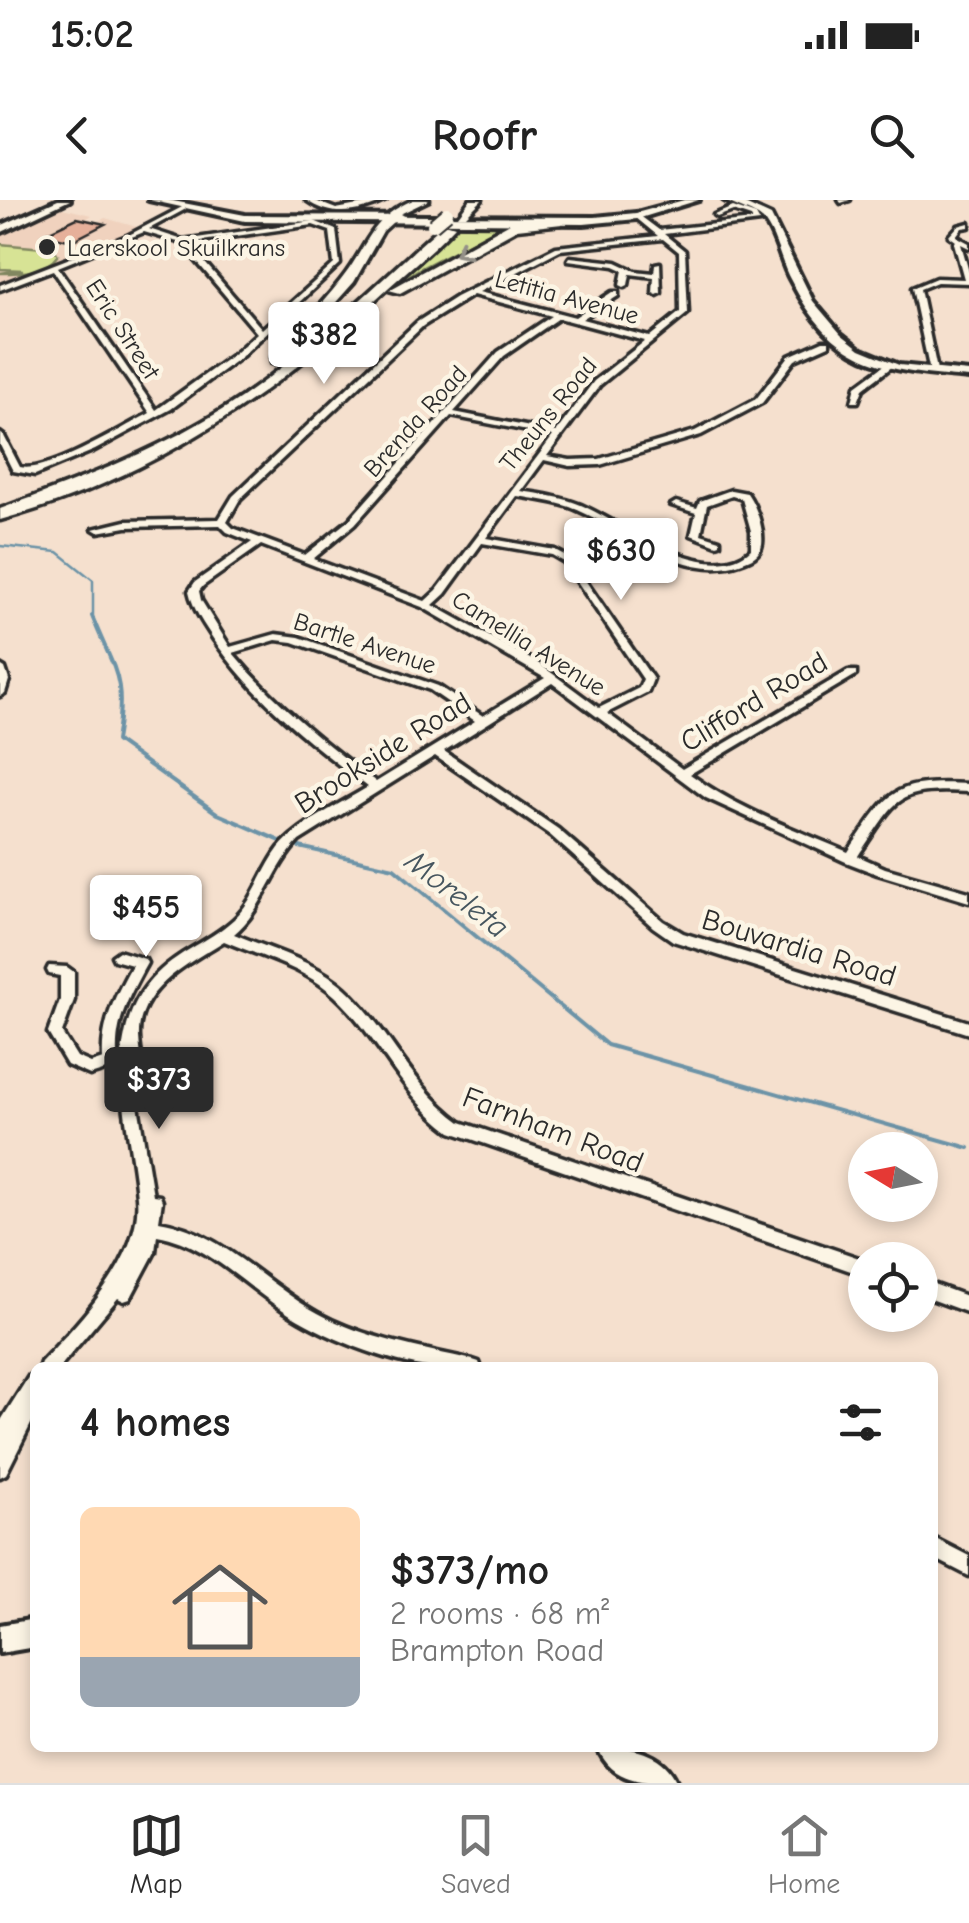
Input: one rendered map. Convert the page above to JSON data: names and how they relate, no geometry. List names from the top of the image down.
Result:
{
  "streets": {
    "street": [
      "Letitia Avenue",
      "Eric Street",
      "Theuns Road",
      "Brenda Road",
      "Bartle Avenue",
      "Camellia Avenue",
      "Clifford Road",
      "Brookside Road",
      "Bouvardia Road",
      "Farnham Road"
    ]
  },
  "crossings": [
    ["Letitia Avenue", "Theuns Road"],
    ["Letitia Avenue", "Brenda Road"],
    ["Theuns Road", "Camellia Avenue"],
    ["Brenda Road", "Camellia Avenue"],
    ["Bartle Avenue", "Brookside Road"],
    ["Camellia Avenue", "Clifford Road"],
    ["Camellia Avenue", "Brookside Road"],
    ["Brookside Road", "Bouvardia Road"],
    ["Brookside Road", "Farnham Road"]
  ],
  "water": ["Moreleta"],
  "places": ["Laerskool Skuilkrans"],
  "north": "left",
  "page": {
    "status": "15:02",
    "header": "Roofr",
    "price": [
      "$382",
      "$630",
      "$455",
      "$373"
    ],
    "heading": "4 homes",
    "list": [
      {
        "name": "$373/mo",
        "note": "2 rooms · 68 m² · Brampton Road"
      }
    ],
    "tabs": ["Map", "Saved", "Home"]
  }
}
